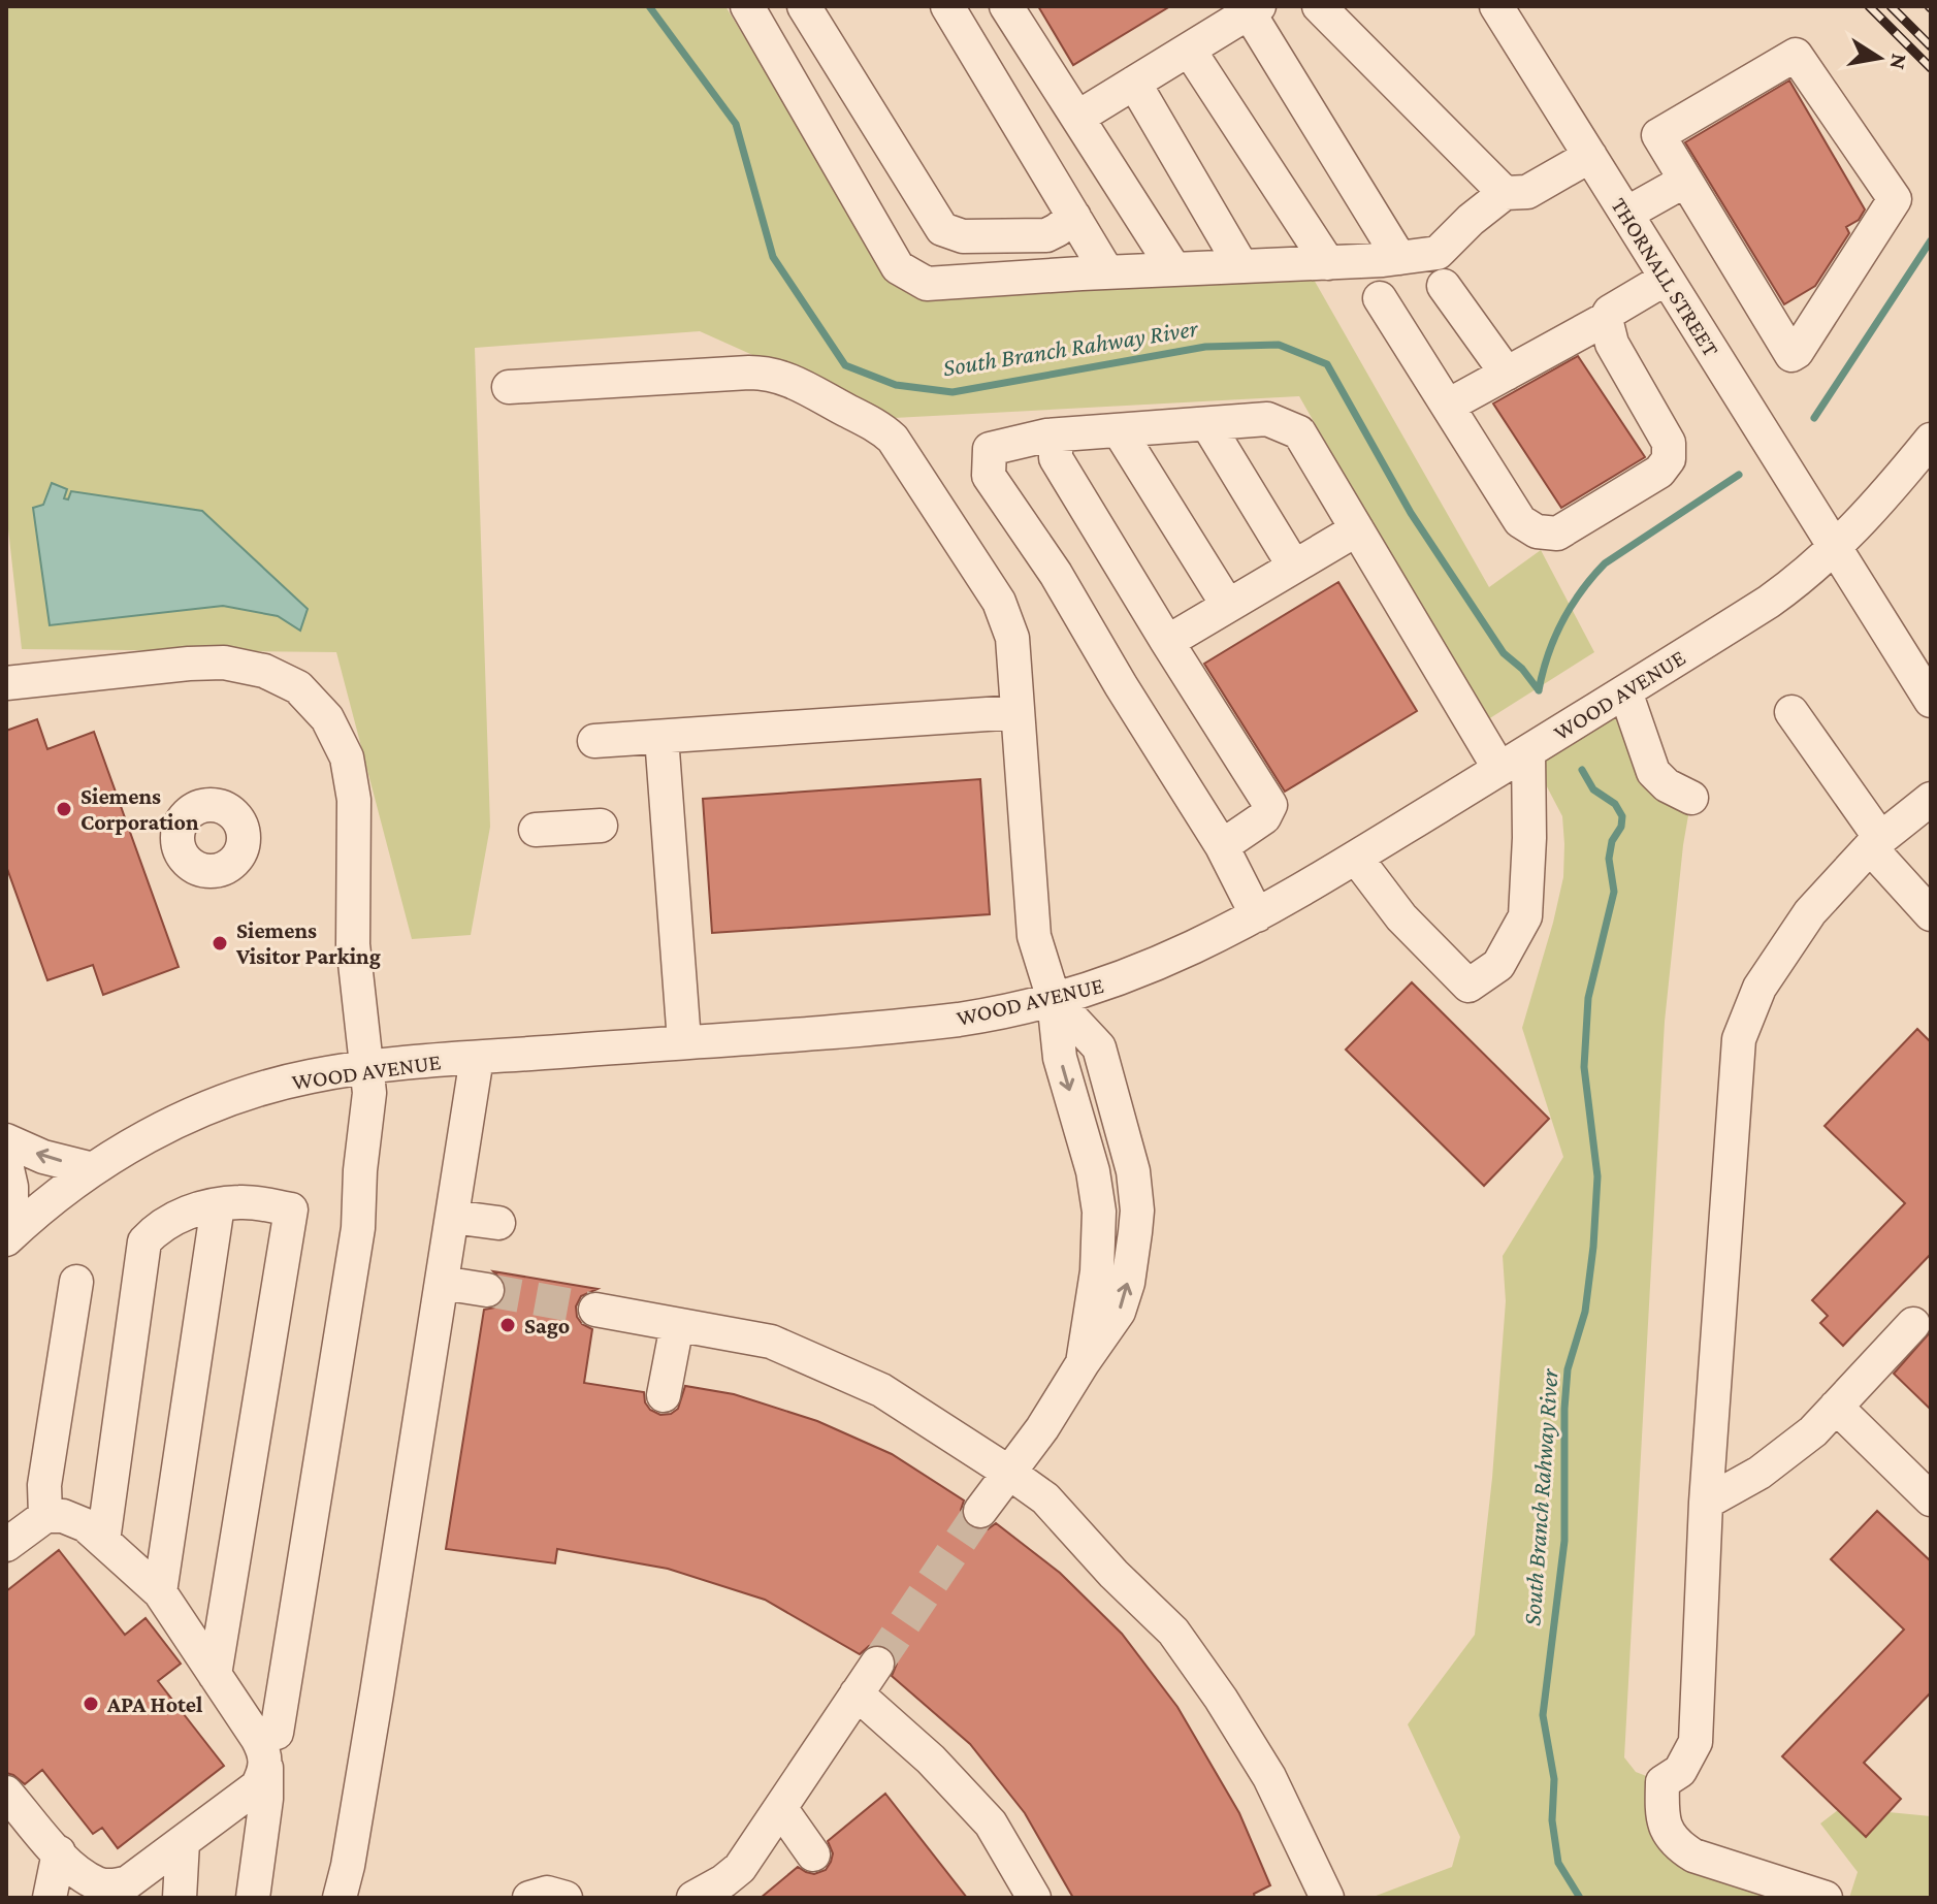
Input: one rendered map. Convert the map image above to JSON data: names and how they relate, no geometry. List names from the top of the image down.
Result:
{
  "streets": {
    "street": ["THORNALL STREET", "WOOD AVENUE"]
  },
  "crossings": [
    ["THORNALL STREET", "WOOD AVENUE"]
  ],
  "water": ["South Branch Rahway River"],
  "places": [
    "Siemens Corporation",
    "Siemens Visitor Parking",
    "Sago",
    "APA Hotel"
  ],
  "north": "right"
}
